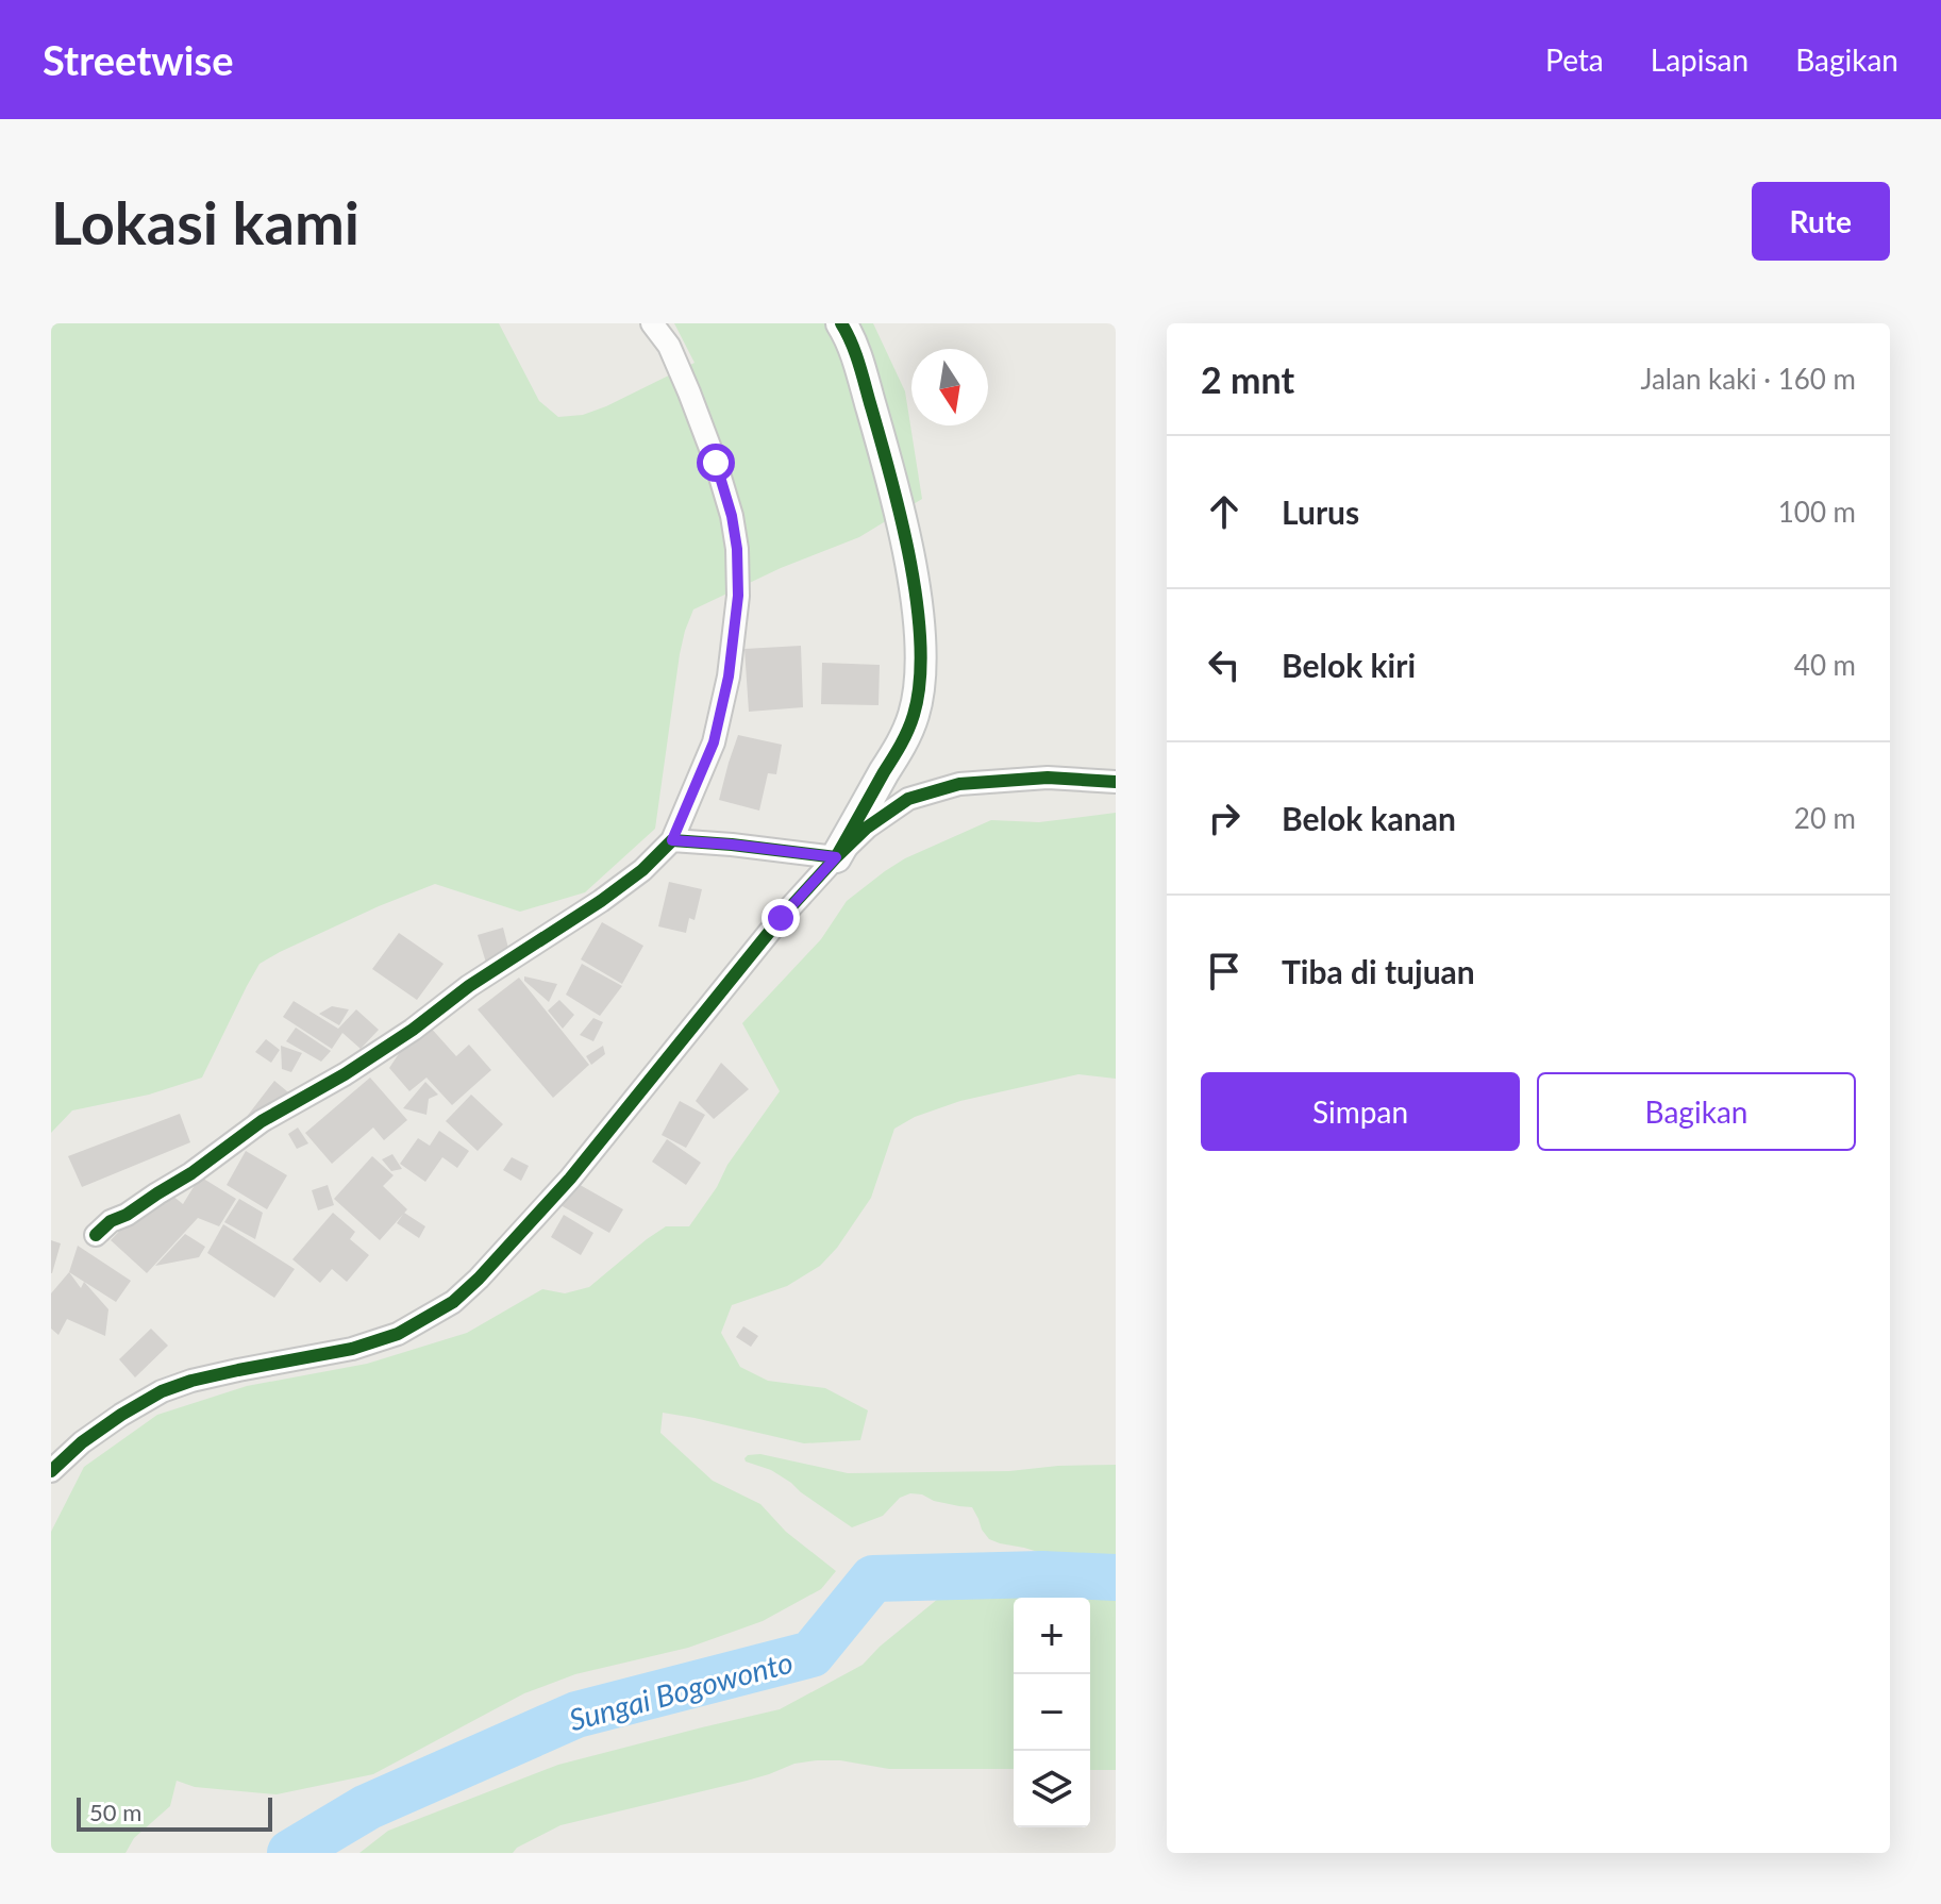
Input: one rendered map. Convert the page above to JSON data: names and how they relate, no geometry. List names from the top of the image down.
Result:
{
  "water": ["Sungai Bogowonto"],
  "scale_bar": "50 m",
  "north": "bottom",
  "page": {
    "header": "Streetwise",
    "nav": ["Peta", "Lapisan", "Bagikan"],
    "buttons": [
      "Rute",
      ["Simpan", "Bagikan"]
    ],
    "title": "Lokasi kami",
    "heading": ["2 mnt", "Jalan kaki · 160 m"],
    "list": [
      ["Lurus", "100 m"],
      ["Belok kiri", "40 m"],
      ["Belok kanan", "20 m"],
      "Tiba di tujuan"
    ],
    "map_buttons": ["+", "−"],
    "scale": "50 m"
  }
}
